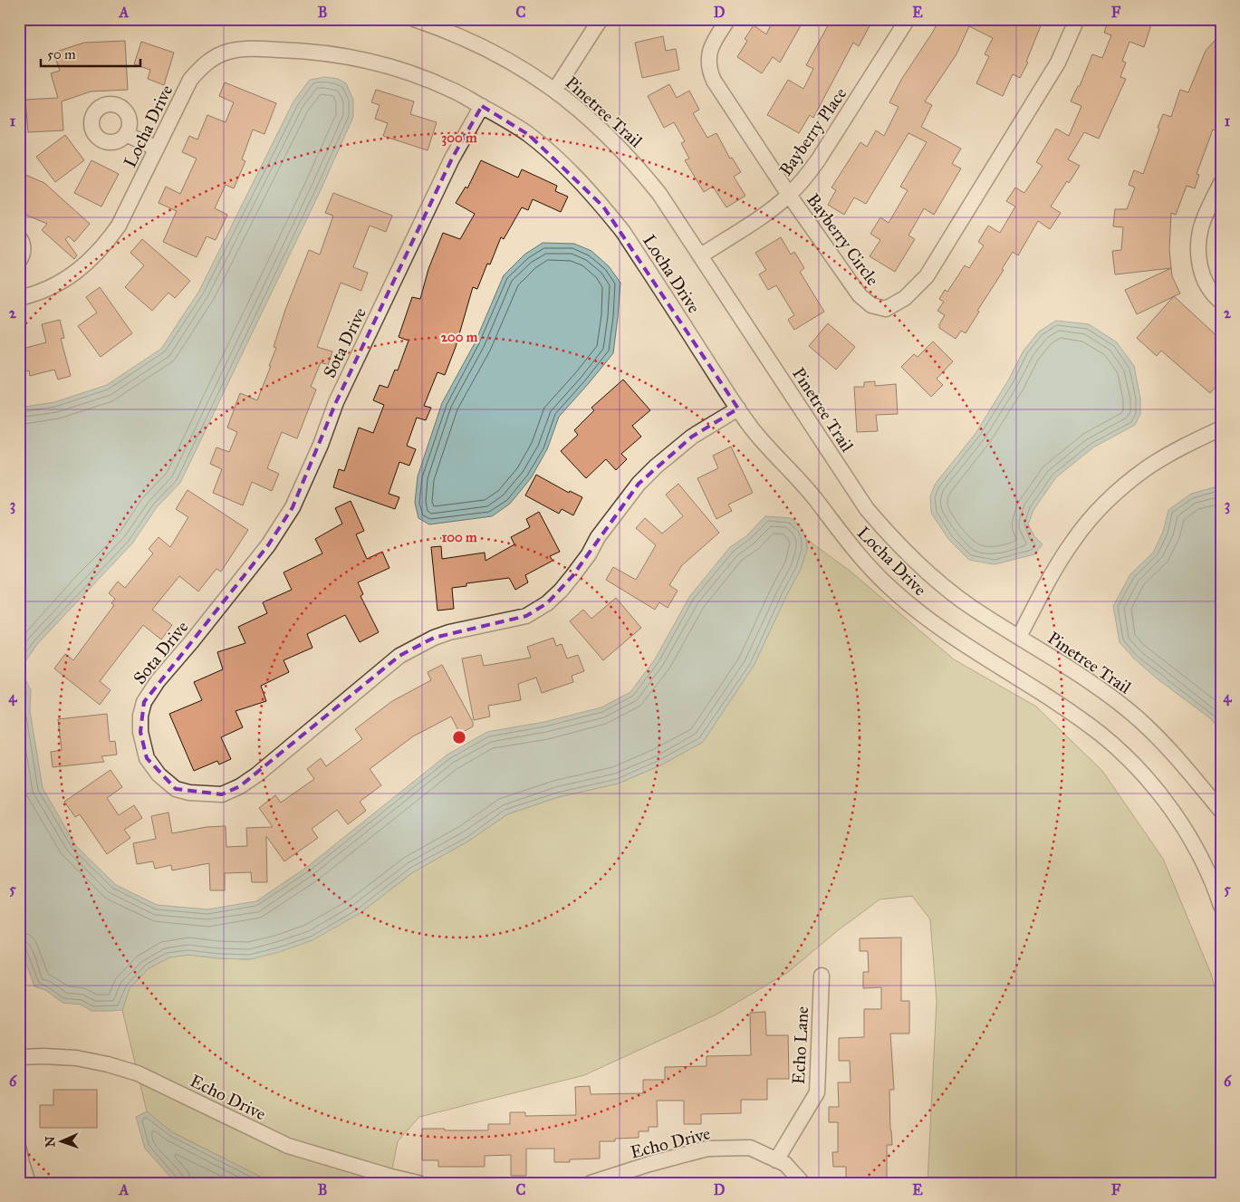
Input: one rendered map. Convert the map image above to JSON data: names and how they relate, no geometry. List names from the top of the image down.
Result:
{
  "streets": {
    "street": [
      "Pinetree Trail",
      "Locha Drive",
      "Bayberry Place",
      "Bayberry Circle",
      "Sota Drive",
      "Echo Lane",
      "Echo Drive"
    ]
  },
  "crossings": [
    ["Pinetree Trail", "Bayberry Place"],
    ["Locha Drive", "Sota Drive"],
    ["Bayberry Place", "Bayberry Circle"],
    ["Echo Lane", "Echo Drive"]
  ],
  "scale_bar": "50 m",
  "north": "left",
  "grid": {
    "columns": [
      "A",
      "B",
      "C",
      "D",
      "E",
      "F"
    ],
    "rows": [
      "1",
      "2",
      "3",
      "4",
      "5",
      "6"
    ]
  },
  "rings": ["300 m", "200 m", "100 m"]
}
